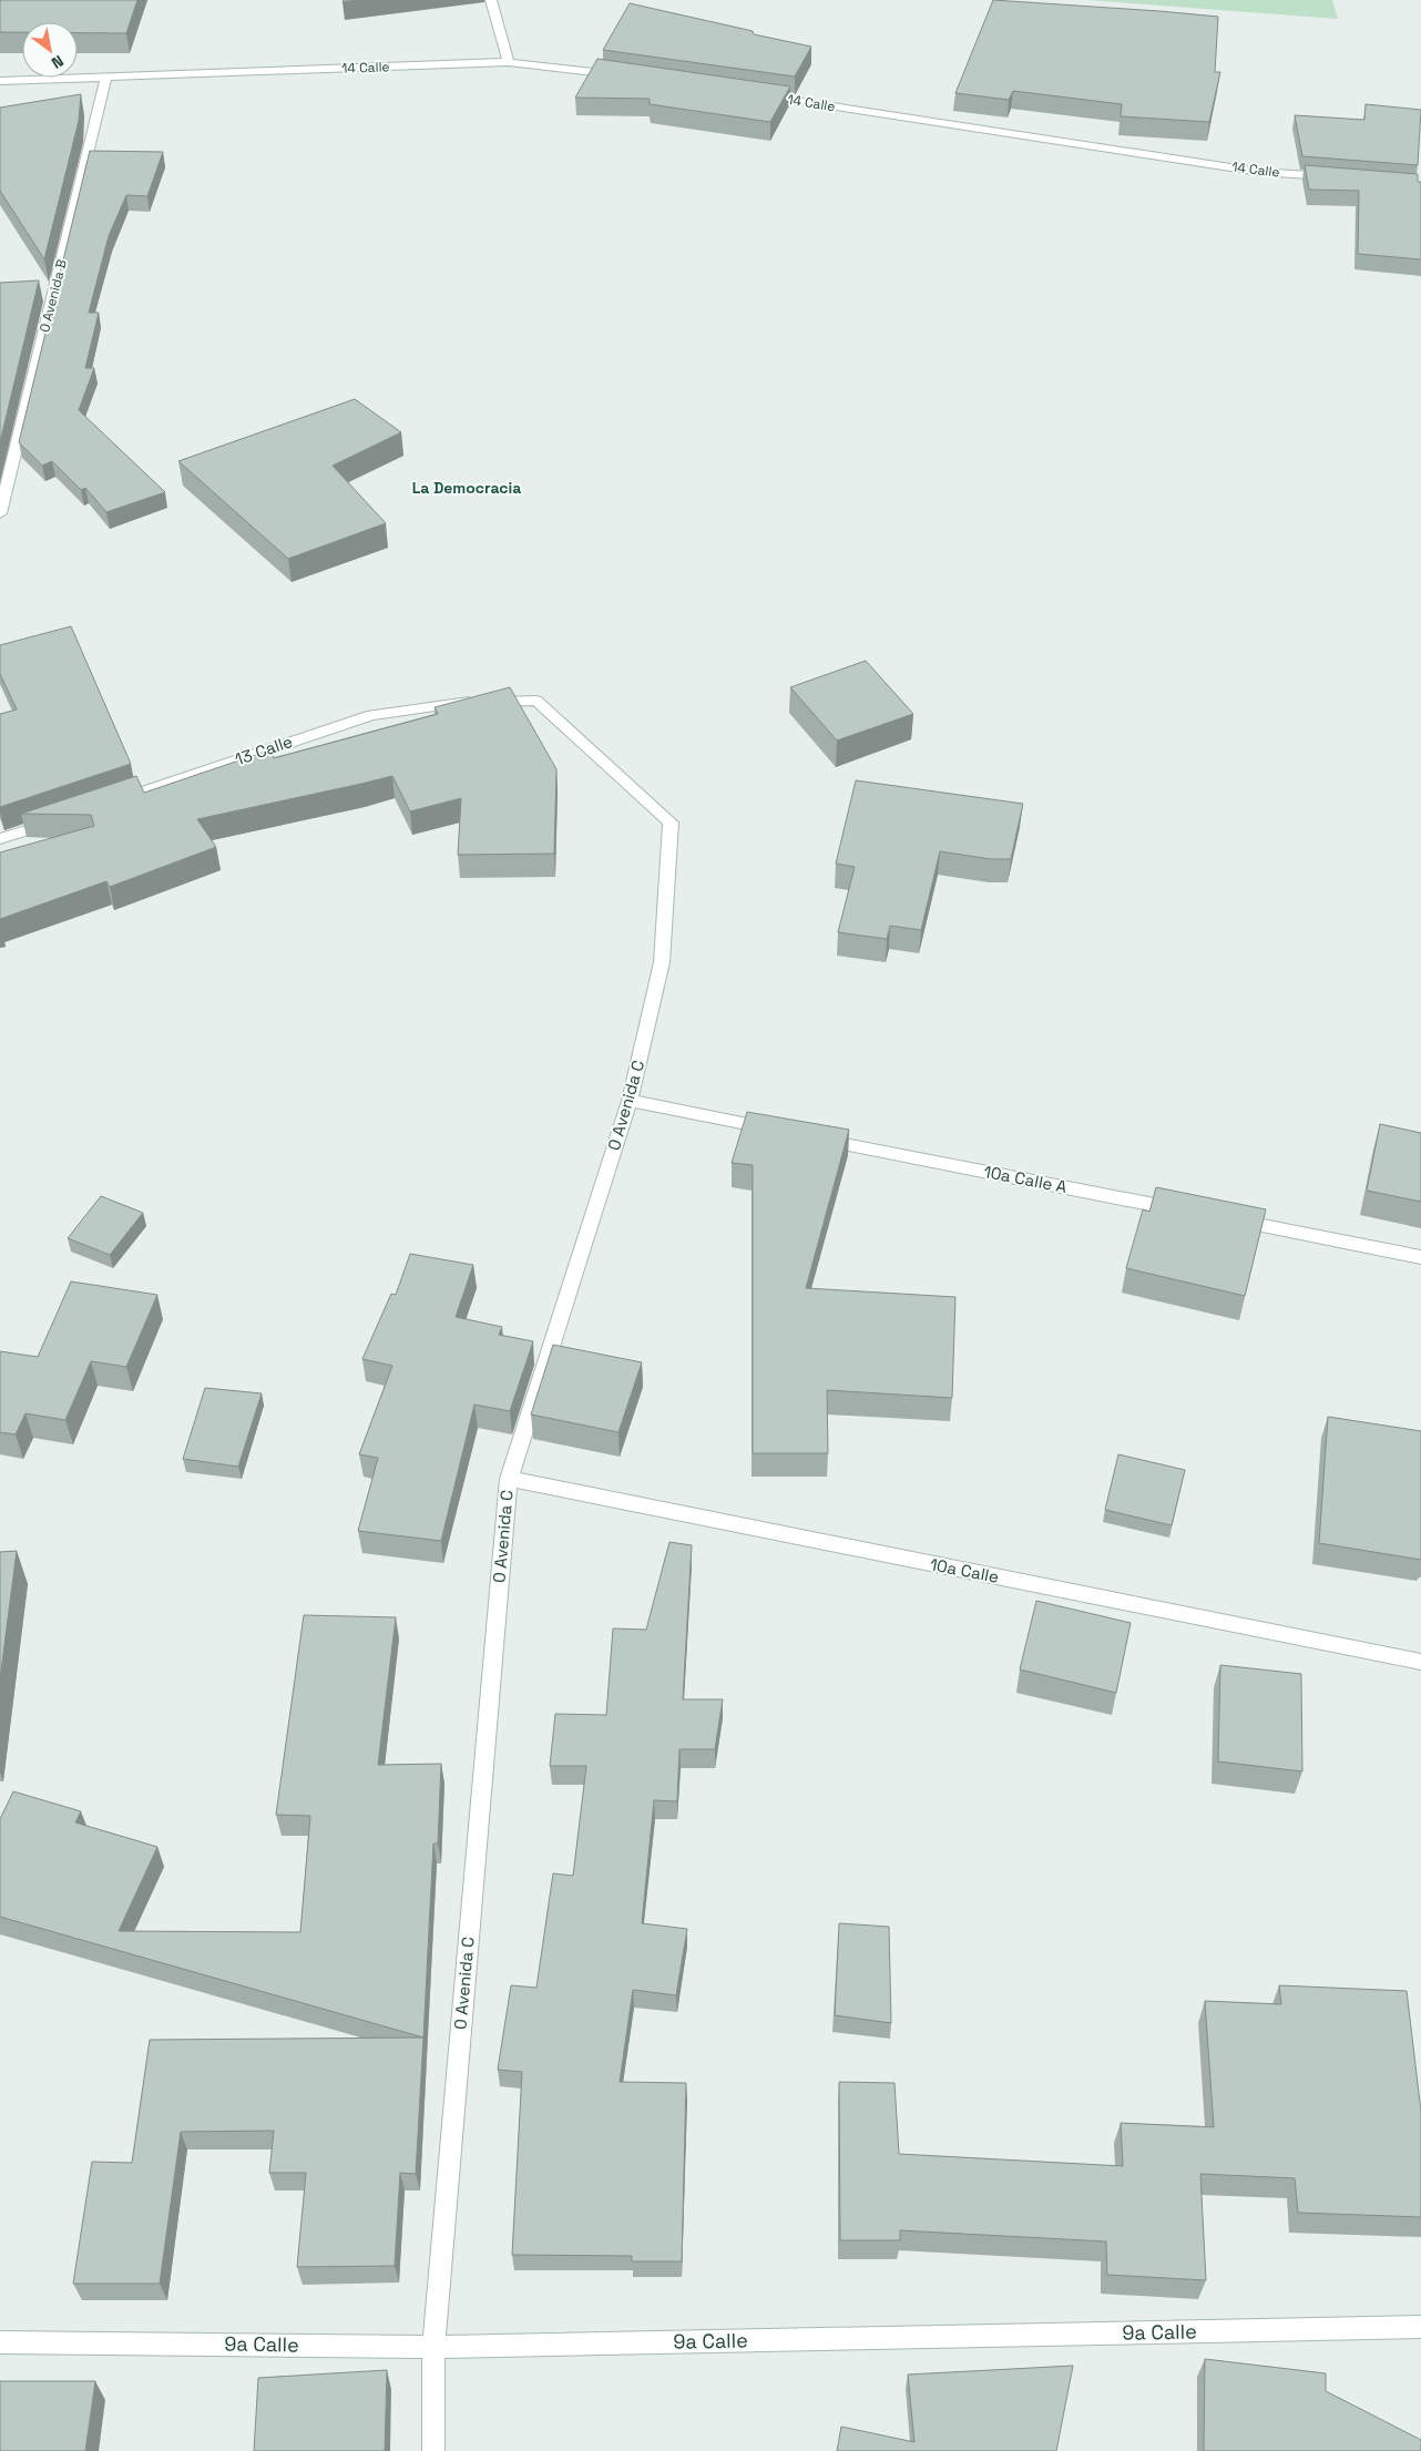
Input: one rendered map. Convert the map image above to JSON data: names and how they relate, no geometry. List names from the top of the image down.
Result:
{
  "streets": {
    "street": [
      "14 Calle",
      "0 Avenida B",
      "13 Calle",
      "0 Avenida C",
      "10a Calle A",
      "10a Calle",
      "9a Calle"
    ]
  },
  "crossings": [
    ["14 Calle", "0 Avenida B"],
    ["13 Calle", "0 Avenida C"],
    ["0 Avenida C", "10a Calle"],
    ["0 Avenida C", "9a Calle"]
  ],
  "districts": ["La Democracia"],
  "north": "bottom right"
}
